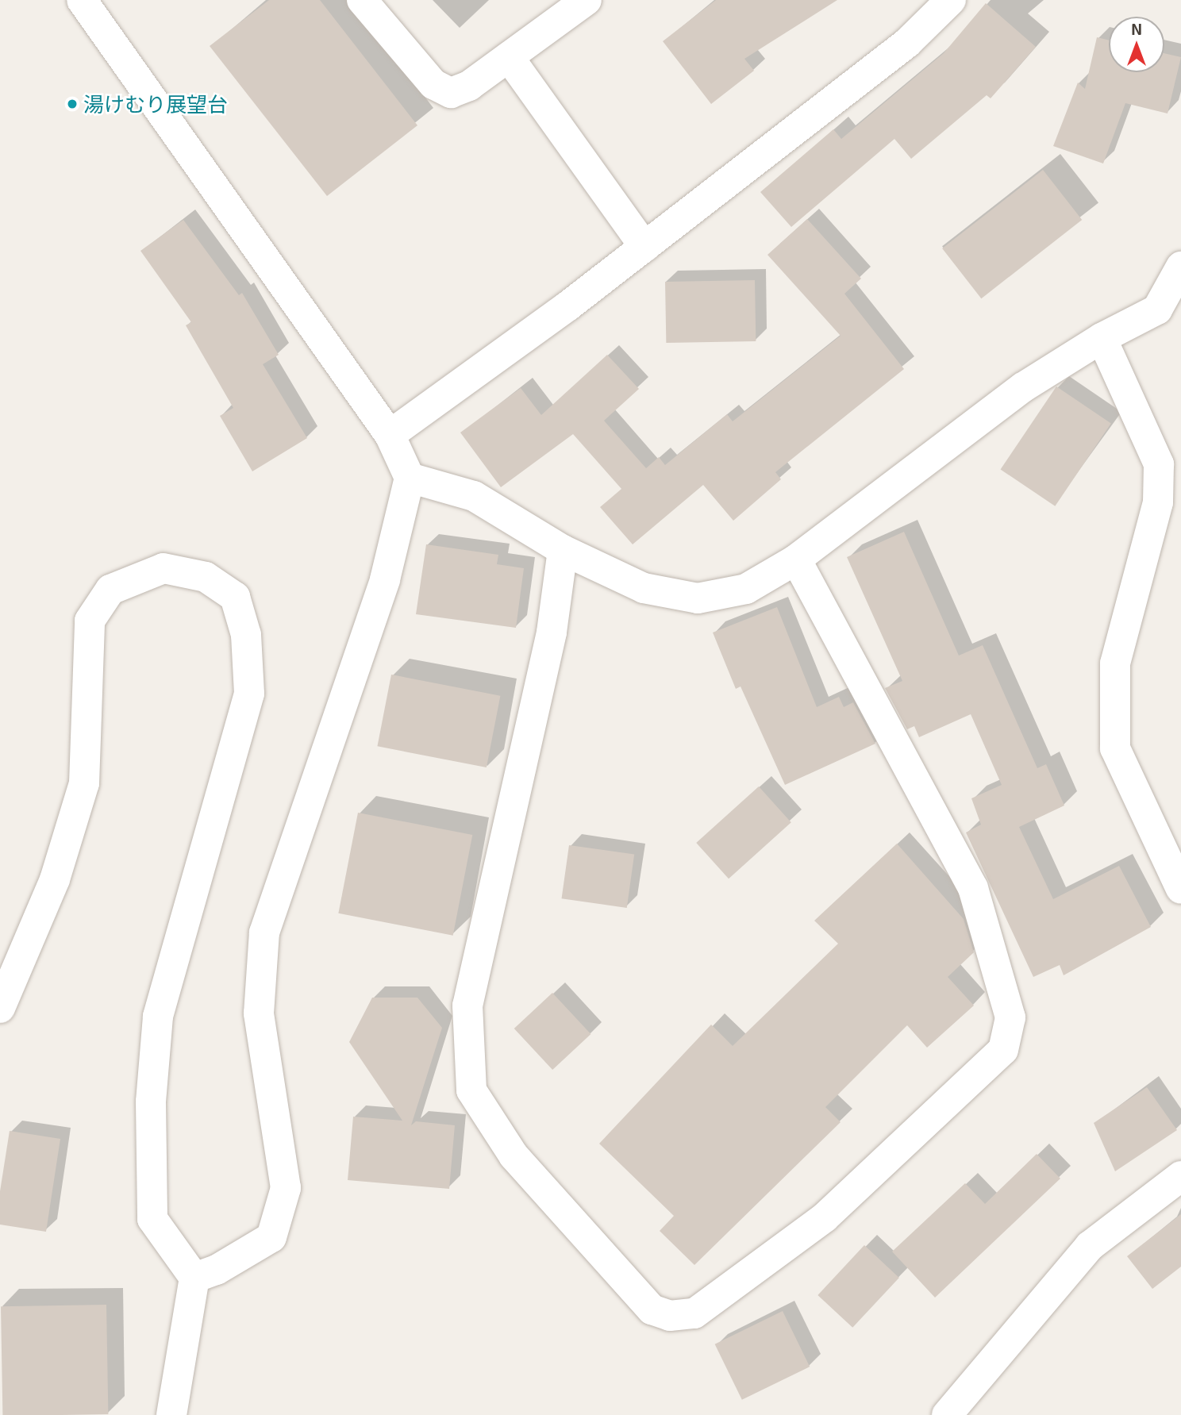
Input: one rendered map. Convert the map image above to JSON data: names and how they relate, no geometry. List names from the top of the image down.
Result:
{
  "places": ["湯けむり展望台"],
  "north": "top"
}
